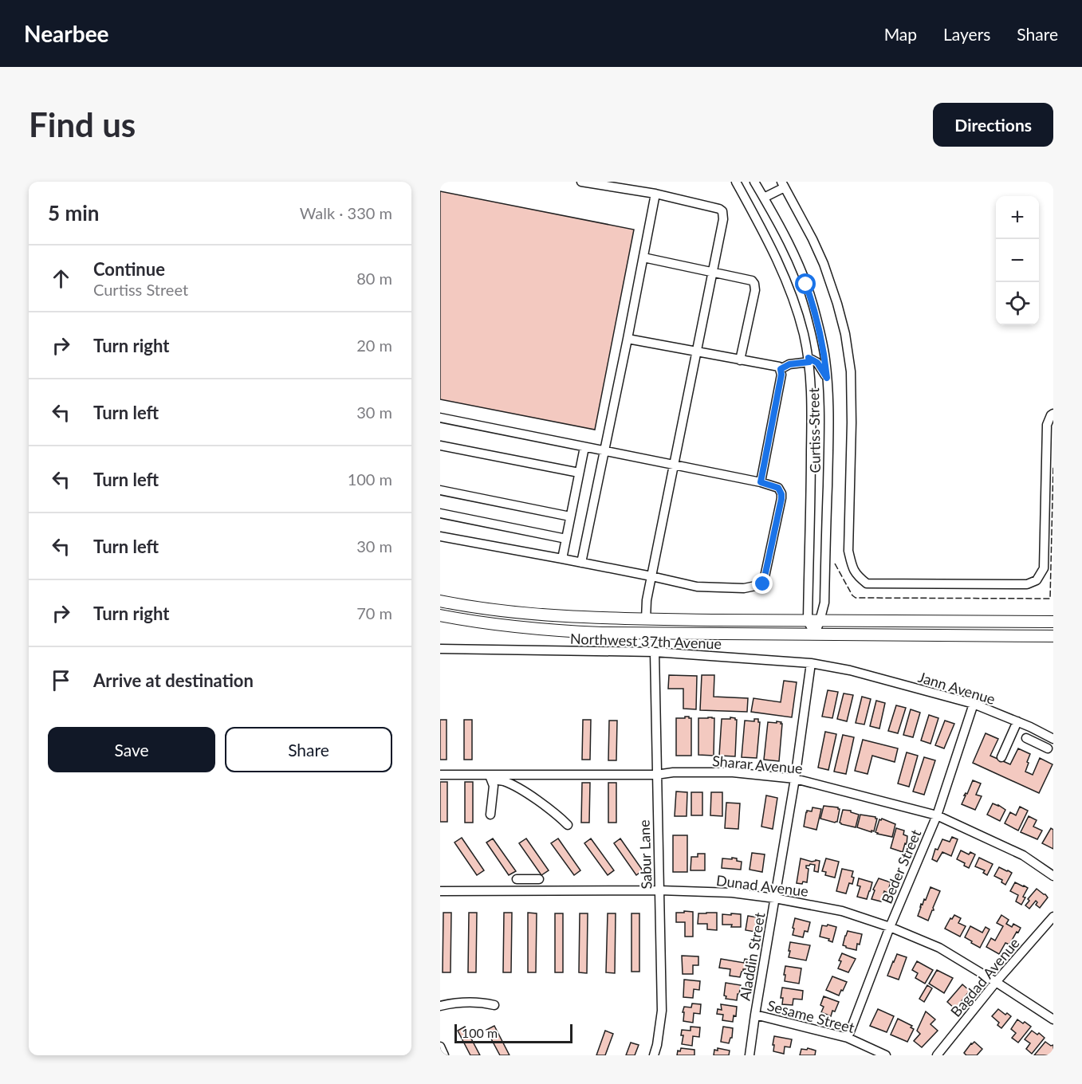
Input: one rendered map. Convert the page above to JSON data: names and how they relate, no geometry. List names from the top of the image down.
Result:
{
  "streets": {
    "street": [
      "Curtiss Street",
      "Northwest 37th Avenue",
      "Jann Avenue",
      "Sharar Avenue",
      "Sabur Lane",
      "Beder Street",
      "Dunad Avenue",
      "Aladdin Street",
      "Bagdad Avenue",
      "Sesame Street"
    ]
  },
  "crossings": [
    ["Northwest 37th Avenue", "Jann Avenue"],
    ["Northwest 37th Avenue", "Sabur Lane"],
    ["Northwest 37th Avenue", "Aladdin Street"],
    ["Jann Avenue", "Beder Street"],
    ["Sharar Avenue", "Sabur Lane"],
    ["Sharar Avenue", "Beder Street"],
    ["Sharar Avenue", "Aladdin Street"],
    ["Sabur Lane", "Dunad Avenue"],
    ["Beder Street", "Dunad Avenue"],
    ["Beder Street", "Sesame Street"],
    ["Dunad Avenue", "Aladdin Street"],
    ["Dunad Avenue", "Bagdad Avenue"],
    ["Aladdin Street", "Sesame Street"]
  ],
  "scale_bar": "100 m",
  "page": {
    "header": "Nearbee",
    "nav": ["Map", "Layers", "Share"],
    "buttons": [
      "Directions",
      ["Save", "Share"]
    ],
    "title": "Find us",
    "heading": ["5 min", "Walk · 330 m"],
    "map_buttons": ["+", "−"],
    "list": [
      ["Continue", "Curtiss Street", "80 m"],
      ["Turn right", "20 m"],
      ["Turn left", "30 m"],
      ["Turn left", "100 m"],
      ["Turn left", "30 m"],
      ["Turn right", "70 m"],
      "Arrive at destination"
    ],
    "scale": "100 m"
  }
}
